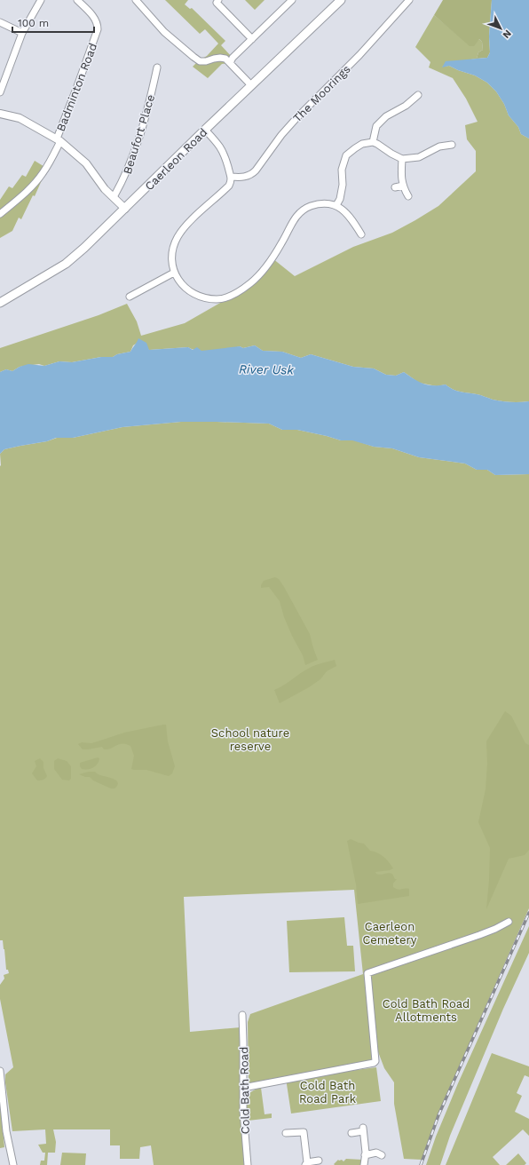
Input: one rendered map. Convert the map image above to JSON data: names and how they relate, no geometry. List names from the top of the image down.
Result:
{
  "streets": {
    "main road": ["Caerleon Road"],
    "street": [
      "Badminton Road",
      "The Moorings",
      "Beaufort Place",
      "Cold Bath Road"
    ]
  },
  "water": ["River Usk"],
  "parks": [
    "School nature reserve",
    "Caerleon Cemetery",
    "Cold Bath Road Allotments",
    "Cold Bath Road Park"
  ],
  "scale_bar": "100 m",
  "north": "bottom right"
}
